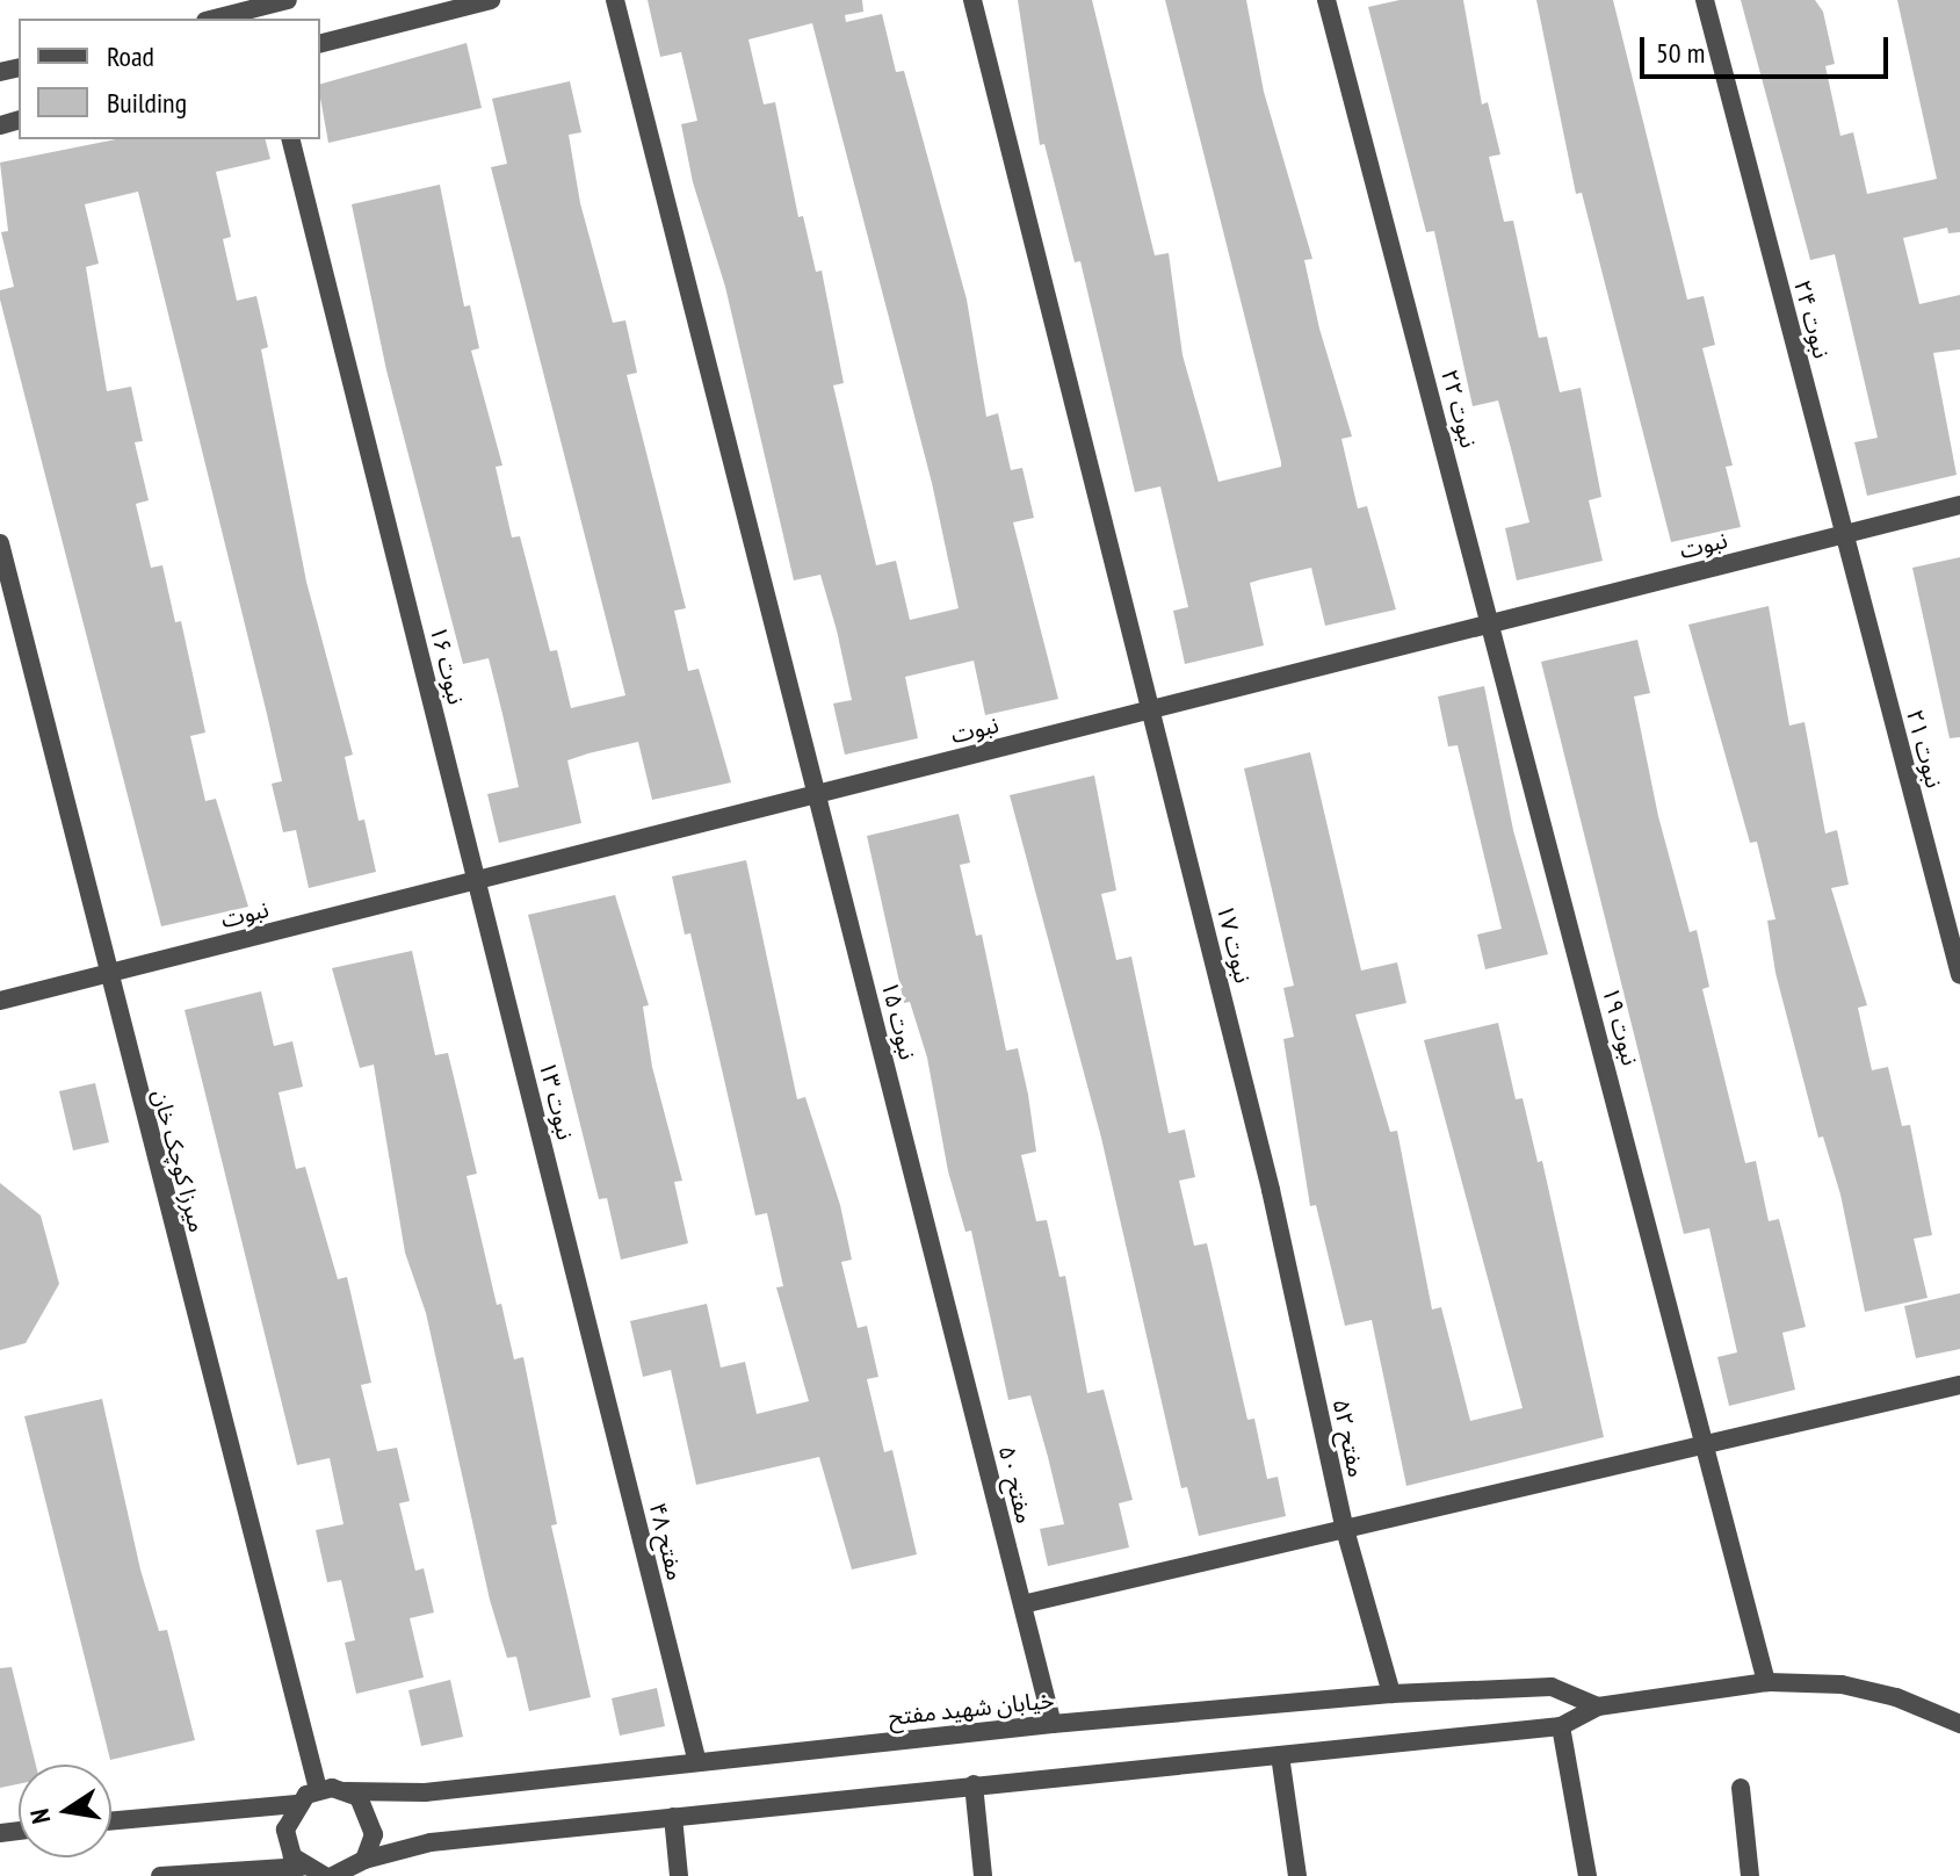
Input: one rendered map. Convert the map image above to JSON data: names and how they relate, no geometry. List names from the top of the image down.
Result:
{
  "streets": {
    "street": [
      "نبوت ۲۴",
      "نبوت ۲۲",
      "نبوت",
      "نبوت ۱۶",
      "نبوت ۲۱",
      "نبوت ۱۷",
      "نبوت ۱۵",
      "نبوت ۱۹",
      "نبوت ۱۳",
      "میرزا کوچک خان",
      "مفتح ۵۲",
      "مفتح ۵۰",
      "مفتح ۴۸",
      "خیابان شهید مفتح"
    ]
  },
  "crossings": [
    ["نبوت ۲۴", "نبوت"],
    ["نبوت ۲۴", "نبوت ۲۱"],
    ["نبوت ۲۲", "نبوت"],
    ["نبوت ۲۲", "نبوت ۱۹"],
    ["نبوت", "نبوت ۱۶"],
    ["نبوت", "نبوت ۲۱"],
    ["نبوت", "نبوت ۱۷"],
    ["نبوت", "نبوت ۱۵"],
    ["نبوت", "نبوت ۱۹"],
    ["نبوت", "نبوت ۱۳"],
    ["نبوت", "میرزا کوچک خان"],
    ["نبوت ۱۶", "نبوت ۱۳"],
    ["نبوت ۱۷", "مفتح ۵۲"],
    ["نبوت ۱۵", "مفتح ۵۰"],
    ["نبوت ۱۳", "مفتح ۴۸"],
    ["میرزا کوچک خان", "خیابان شهید مفتح"],
    ["مفتح ۵۲", "خیابان شهید مفتح"],
    ["مفتح ۵۰", "خیابان شهید مفتح"],
    ["مفتح ۴۸", "خیابان شهید مفتح"]
  ],
  "legend": ["Road", "Building"],
  "scale_bar": "50 m",
  "north": "left"
}
